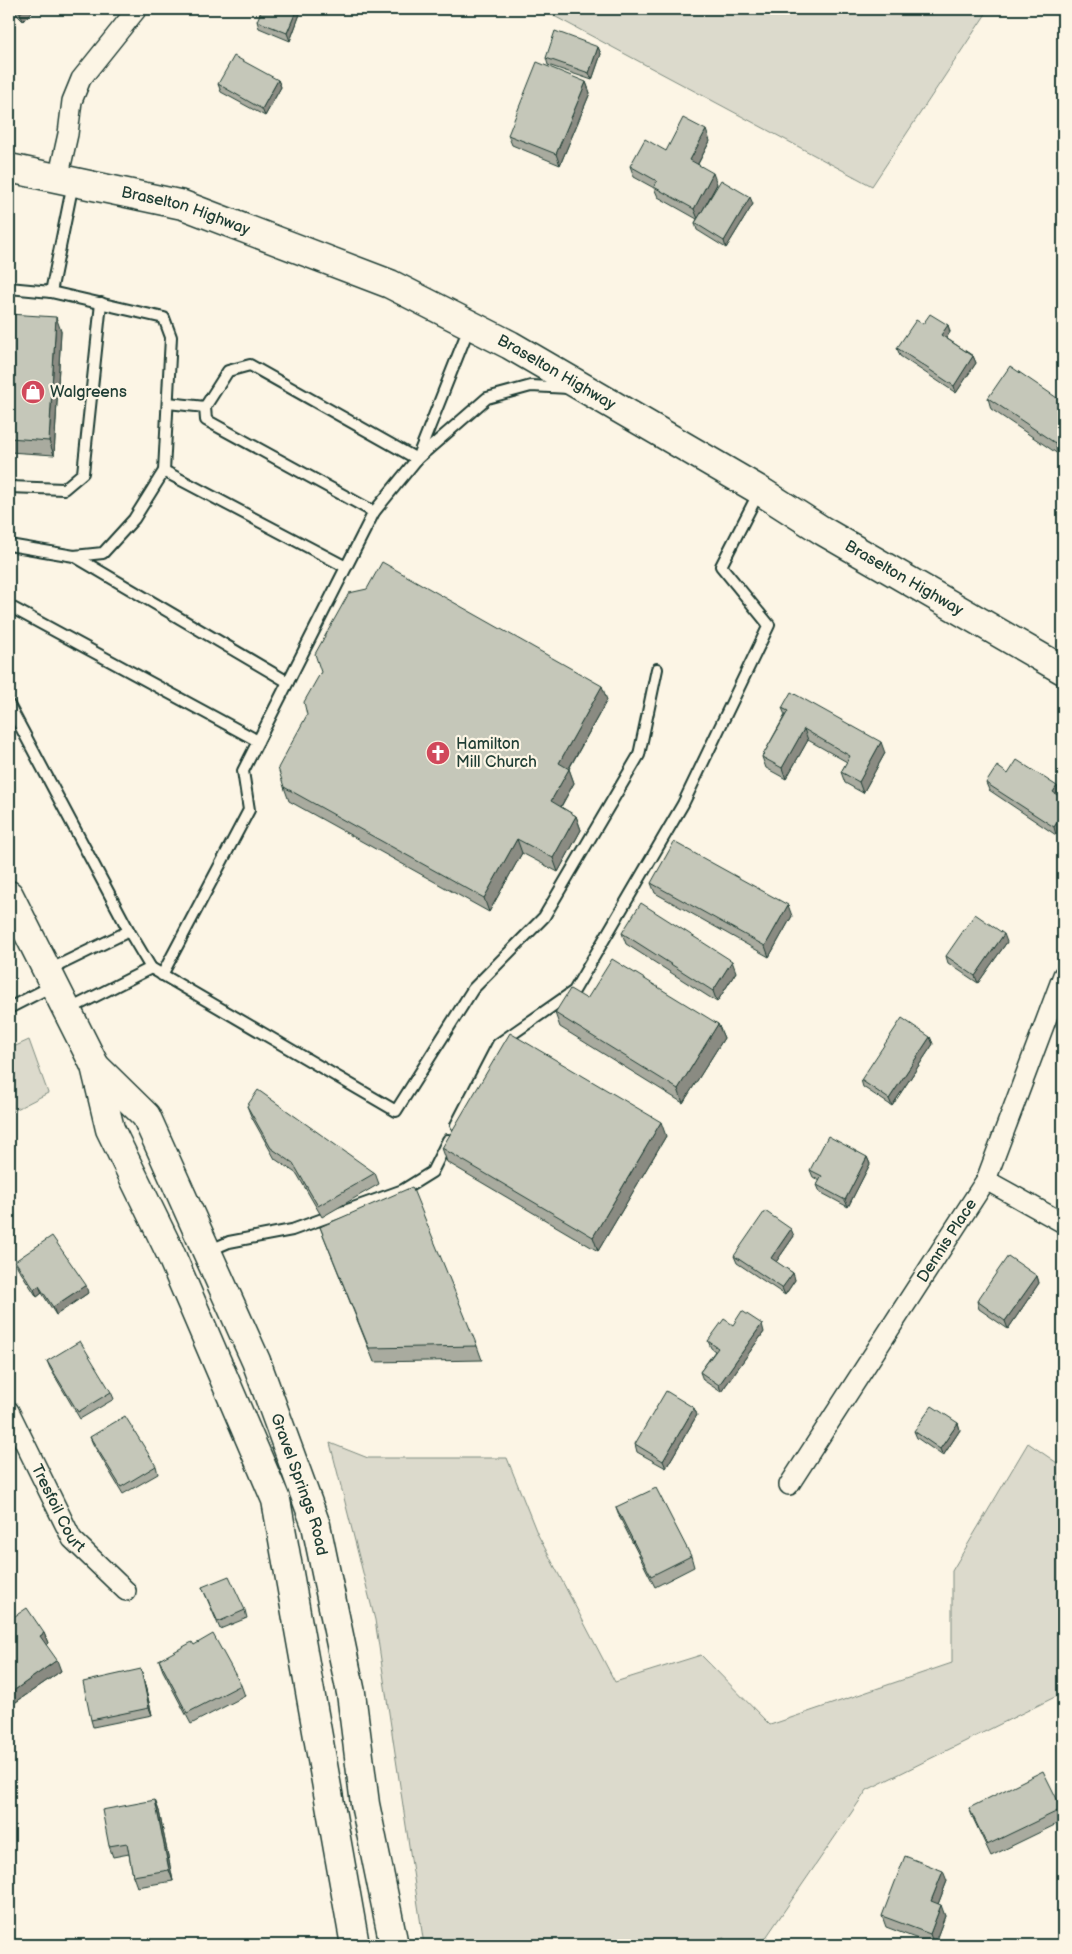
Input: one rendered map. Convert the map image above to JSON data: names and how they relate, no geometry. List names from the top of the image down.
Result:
{
  "streets": {
    "main road": ["Braselton Highway", "Gravel Springs Road"],
    "street": ["Dennis Place", "Tresfoil Court"]
  },
  "places": {
    "shop": ["Walgreens"],
    "church": ["Hamilton Mill Church"]
  }
}
